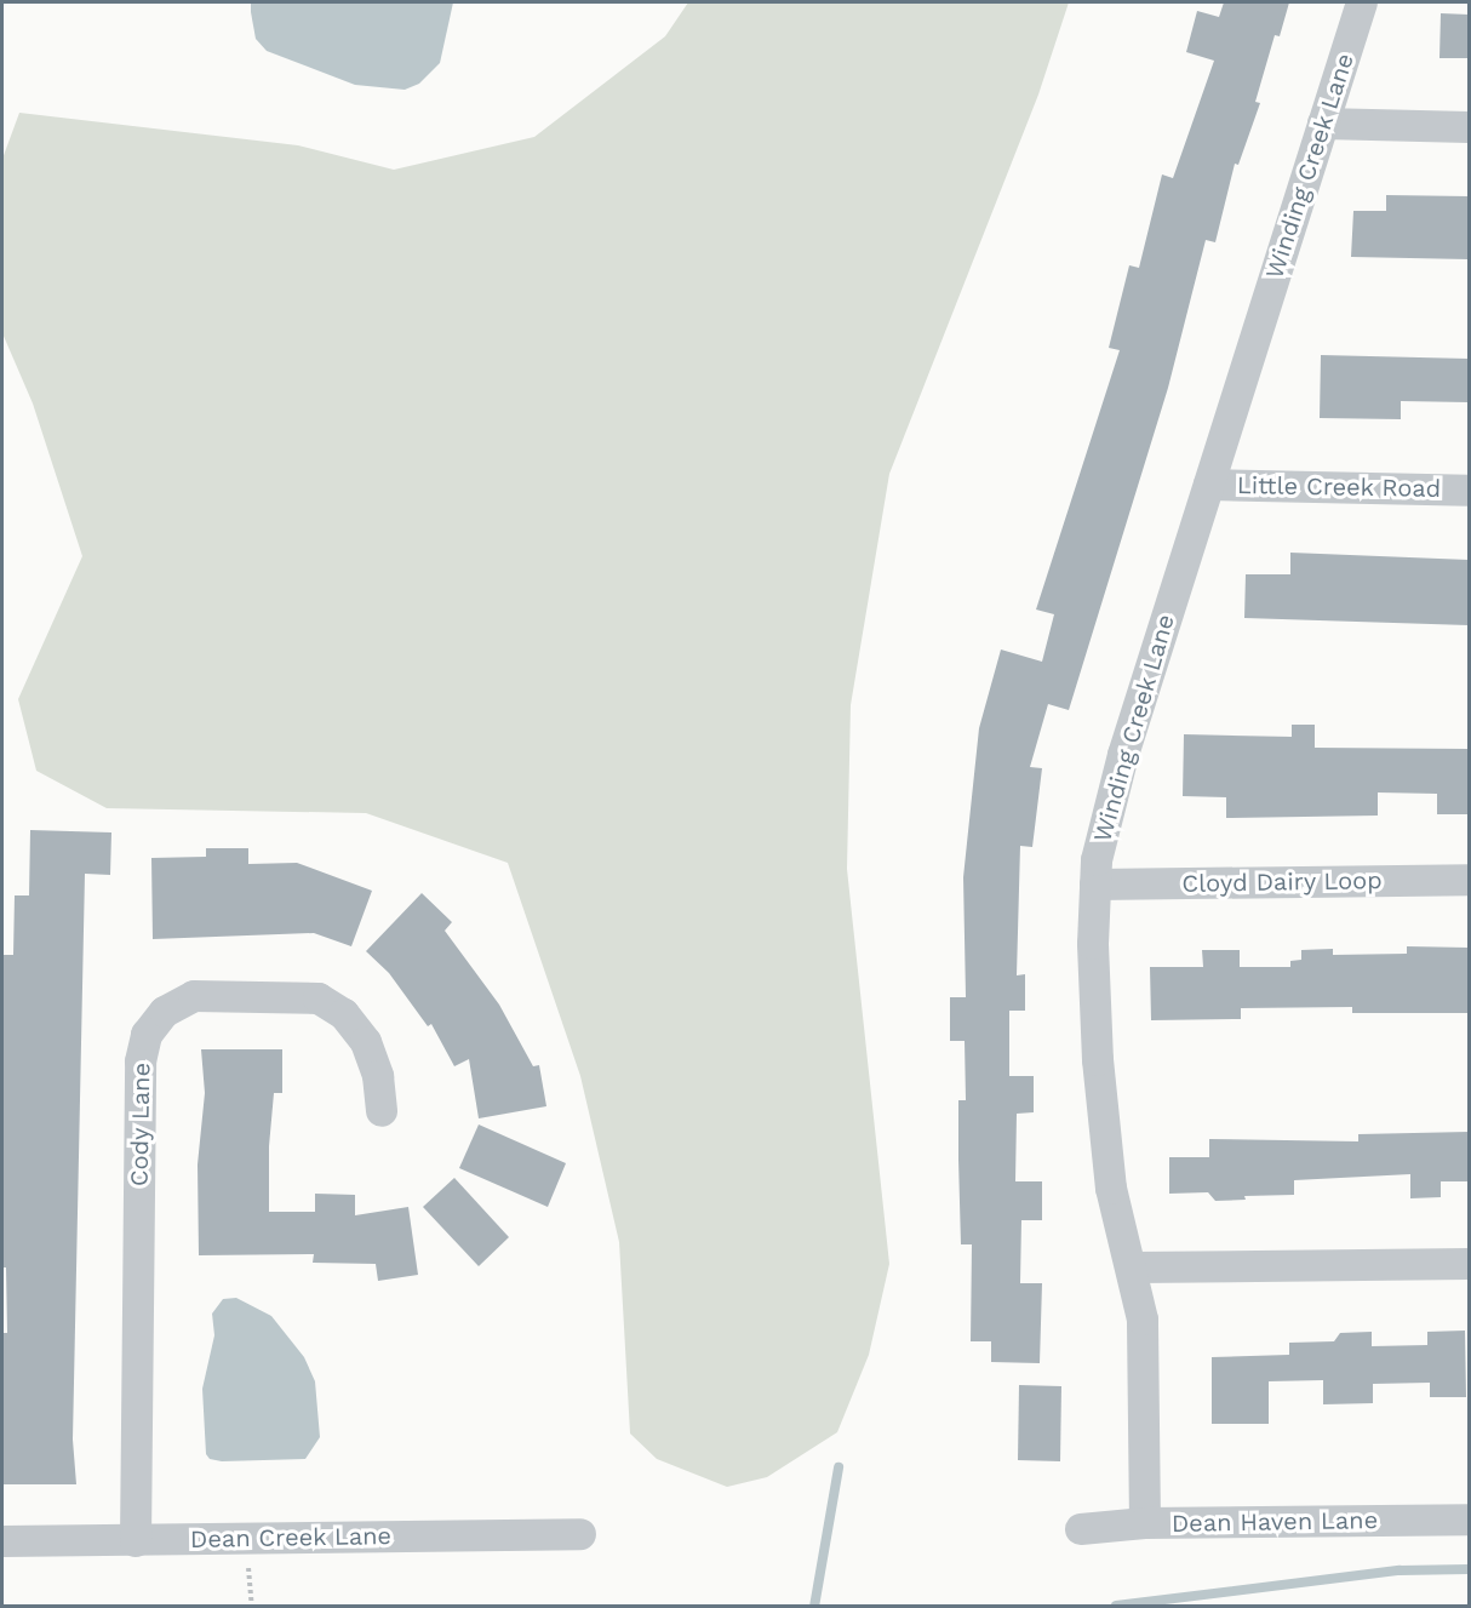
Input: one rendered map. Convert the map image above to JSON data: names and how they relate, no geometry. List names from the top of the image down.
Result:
{
  "streets": {
    "street": [
      "Winding Creek Lane",
      "Little Creek Road",
      "Cloyd Dairy Loop",
      "Cody Lane",
      "Dean Haven Lane",
      "Dean Creek Lane"
    ]
  },
  "crossings": [
    ["Winding Creek Lane", "Little Creek Road"],
    ["Winding Creek Lane", "Cloyd Dairy Loop"],
    ["Winding Creek Lane", "Dean Haven Lane"],
    ["Cody Lane", "Dean Creek Lane"]
  ]
}
